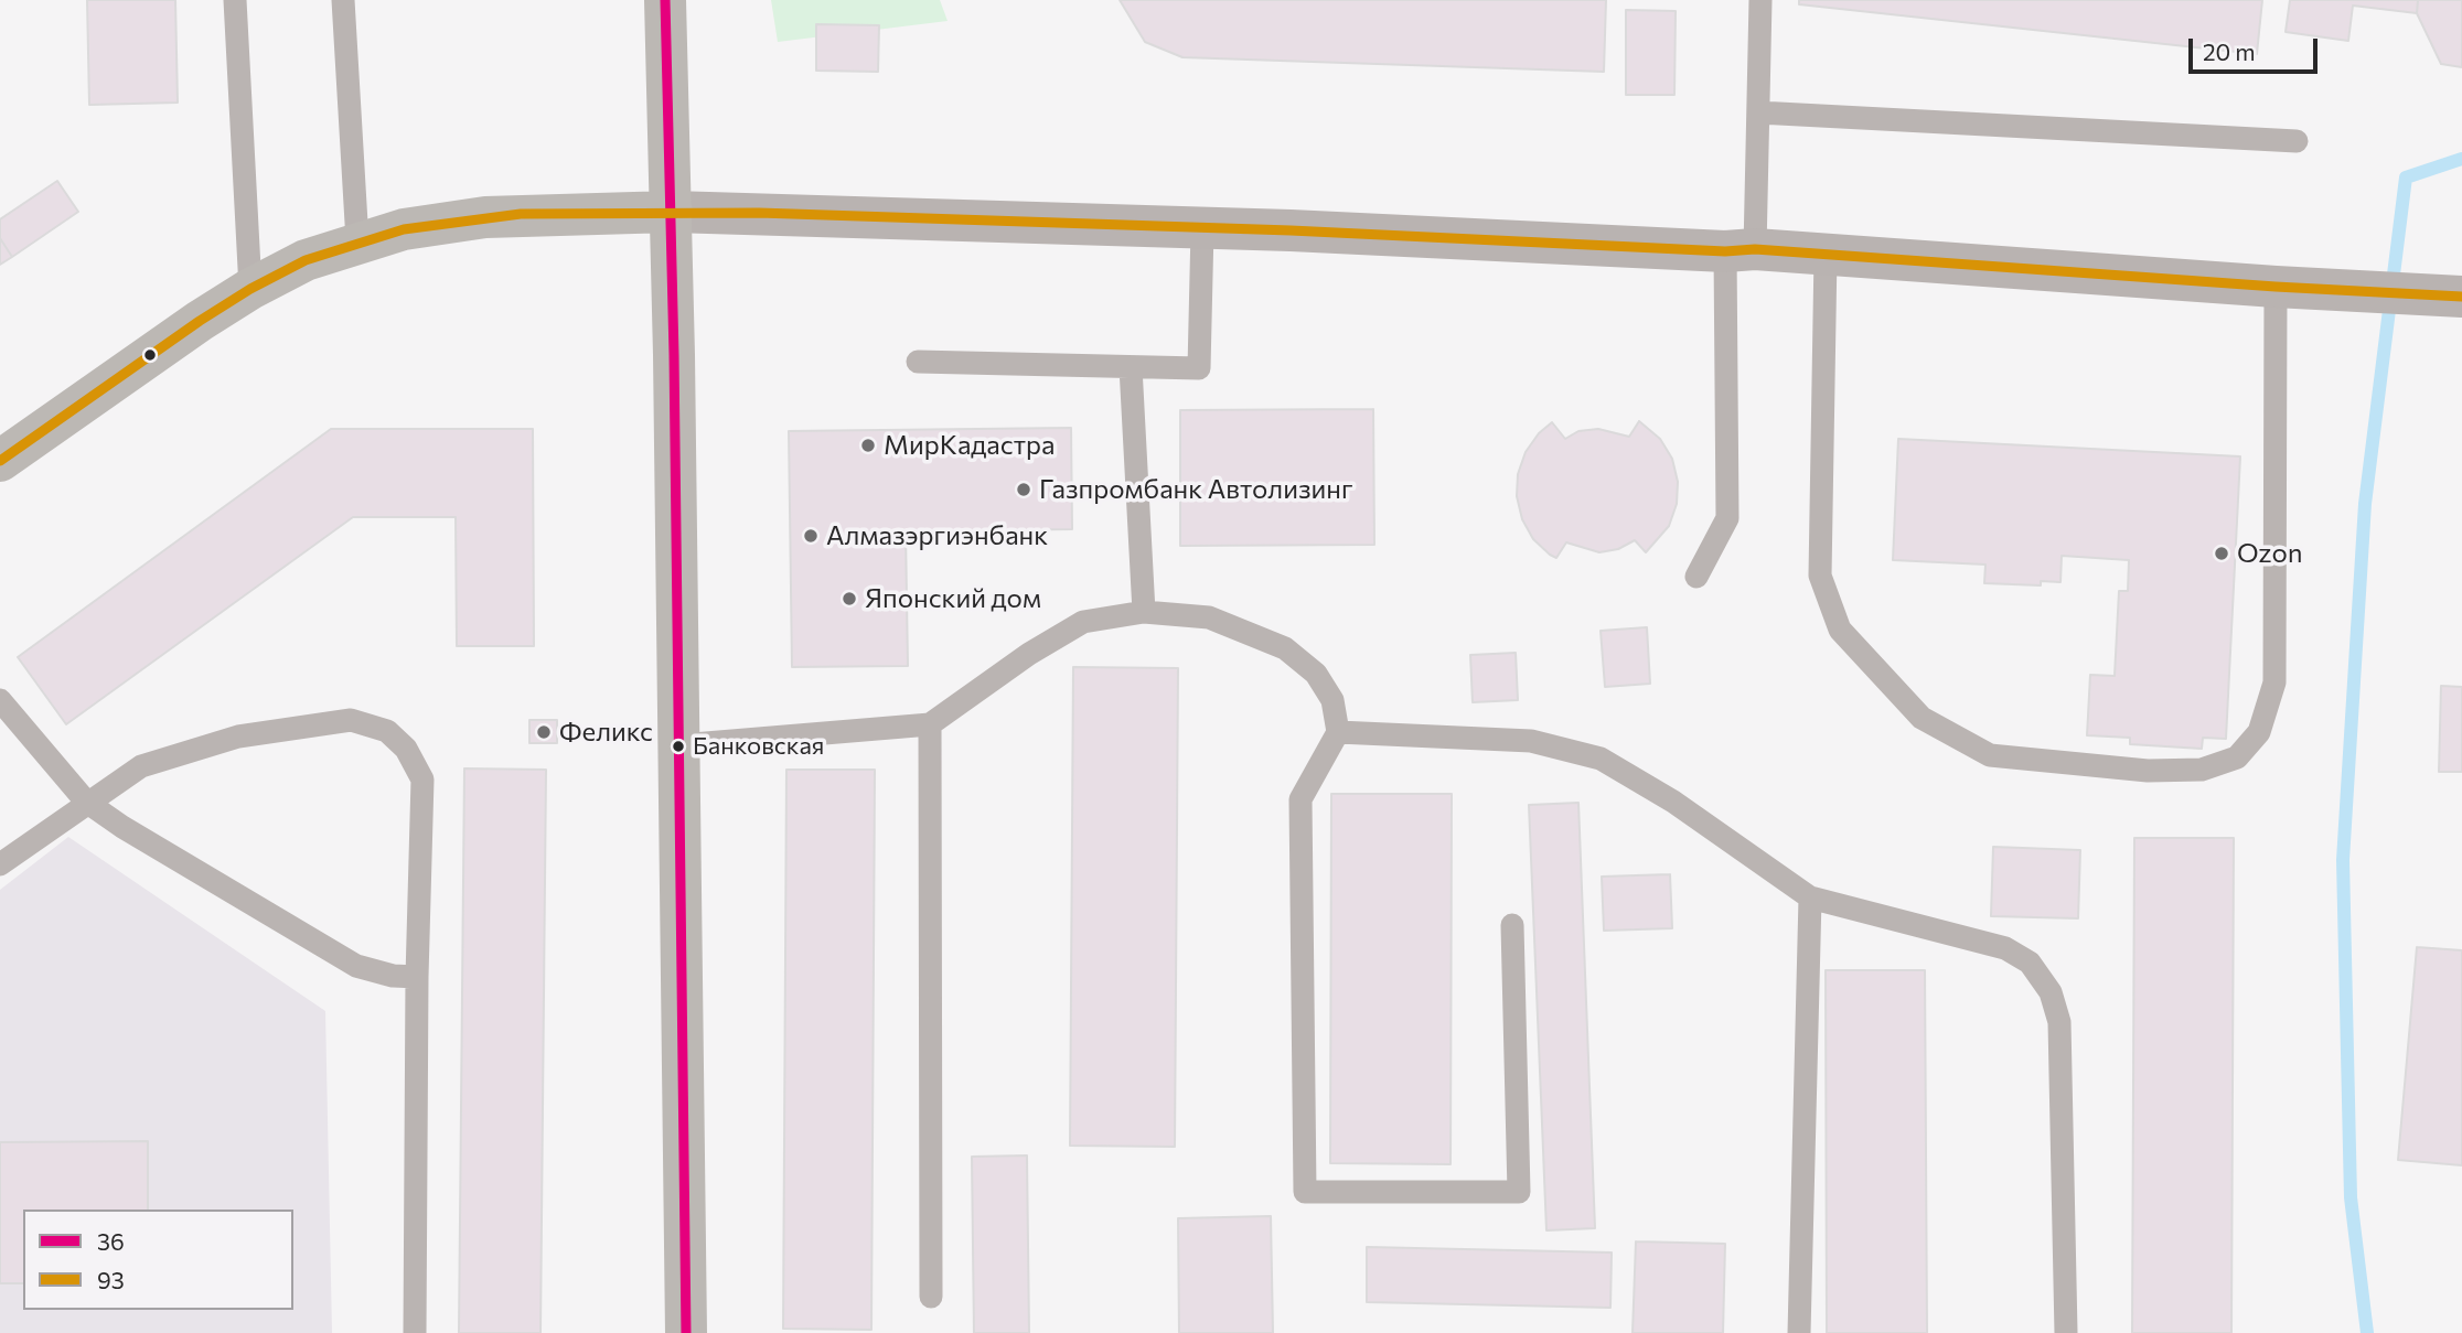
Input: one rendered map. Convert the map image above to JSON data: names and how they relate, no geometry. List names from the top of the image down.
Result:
{
  "places": [
    "МирКадастра",
    "Газпромбанк Автолизинг",
    "Алмазэргиэнбанк",
    "Ozon",
    "Японский дом",
    "Феликс",
    "Банковская"
  ],
  "lines": ["transit line 36", "transit line 93"],
  "legend": ["36", "93"],
  "scale_bar": "20 m"
}
